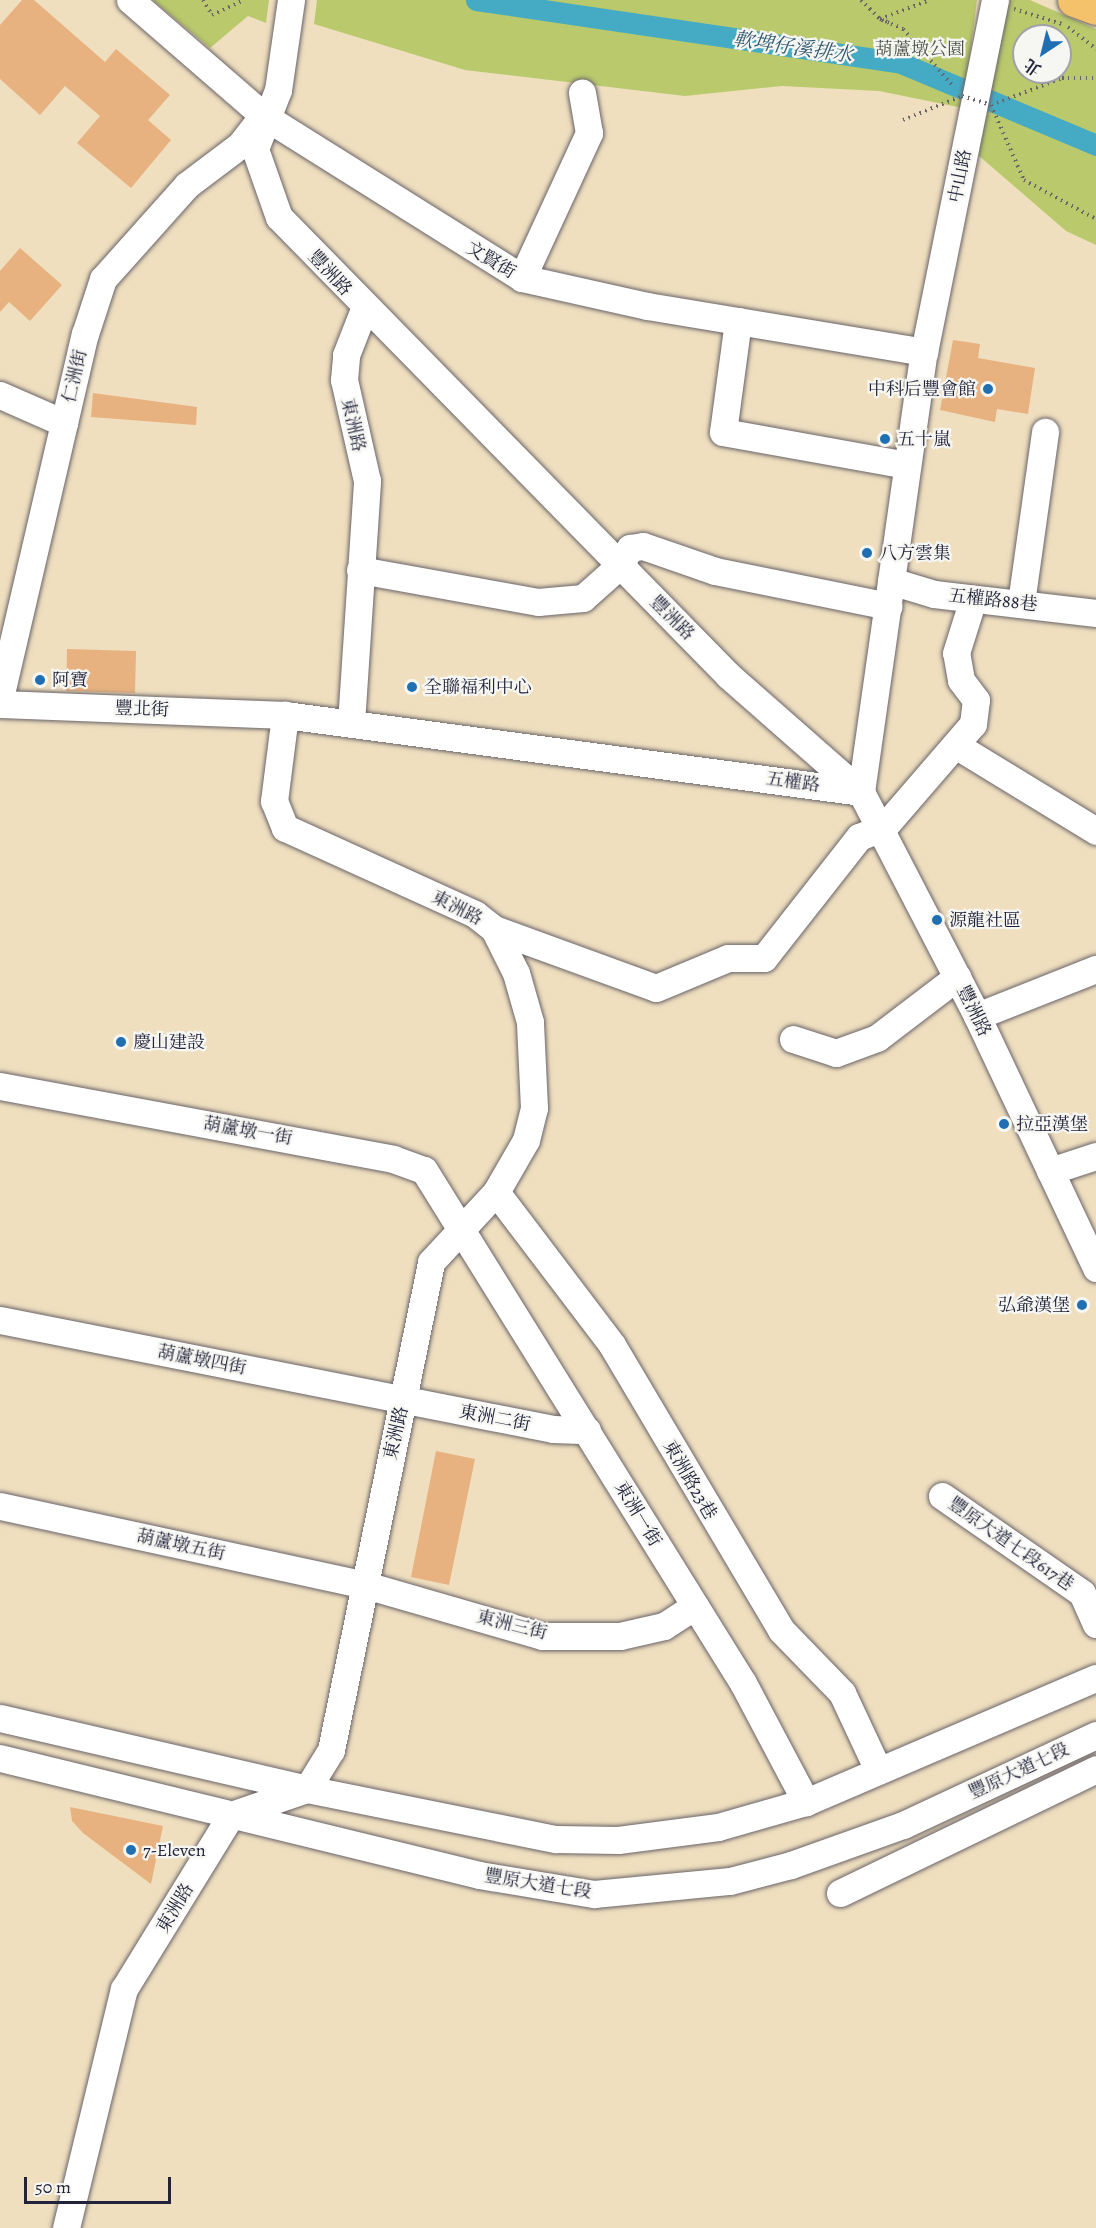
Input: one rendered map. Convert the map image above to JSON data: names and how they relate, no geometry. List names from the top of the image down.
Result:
{
  "streets": {
    "street": [
      "中山路",
      "文賢街",
      "豐洲路",
      "仁洲街",
      "東洲路",
      "五權路88巷",
      "豐北街",
      "五權路",
      "葫蘆墩一街",
      "葫蘆墩四街",
      "東洲二街",
      "東洲路23巷",
      "東洲一街",
      "豐原大道七段617巷",
      "葫蘆墩五街",
      "東洲三街",
      "豐原大道七段"
    ]
  },
  "crossings": [
    ["中山路", "文賢街"],
    ["文賢街", "豐洲路"],
    ["文賢街", "仁洲街"],
    ["豐洲路", "仁洲街"],
    ["豐洲路", "東洲路"],
    ["豐洲路", "五權路88巷"],
    ["豐洲路", "五權路"],
    ["東洲路", "豐北街"],
    ["東洲路", "五權路"],
    ["東洲路", "葫蘆墩一街"],
    ["東洲路", "葫蘆墩四街"],
    ["東洲路", "東洲二街"],
    ["東洲路", "東洲路23巷"],
    ["東洲路", "東洲一街"],
    ["東洲路", "葫蘆墩五街"],
    ["東洲路", "東洲三街"],
    ["東洲路", "豐原大道七段"],
    ["豐北街", "五權路"],
    ["葫蘆墩一街", "東洲一街"],
    ["葫蘆墩四街", "東洲二街"],
    ["東洲二街", "東洲一街"],
    ["東洲一街", "東洲三街"],
    ["葫蘆墩五街", "東洲三街"]
  ],
  "water": ["軟埤仔溪排水"],
  "parks": ["葫蘆墩公園"],
  "places": [
    "中科后豐會館",
    "五十嵐",
    "八方雲集",
    "阿寶",
    "全聯福利中心",
    "源龍社區",
    "慶山建設",
    "拉亞漢堡",
    "弘爺漢堡",
    "7-Eleven"
  ],
  "scale_bar": "50 m",
  "north": "bottom left"
}
